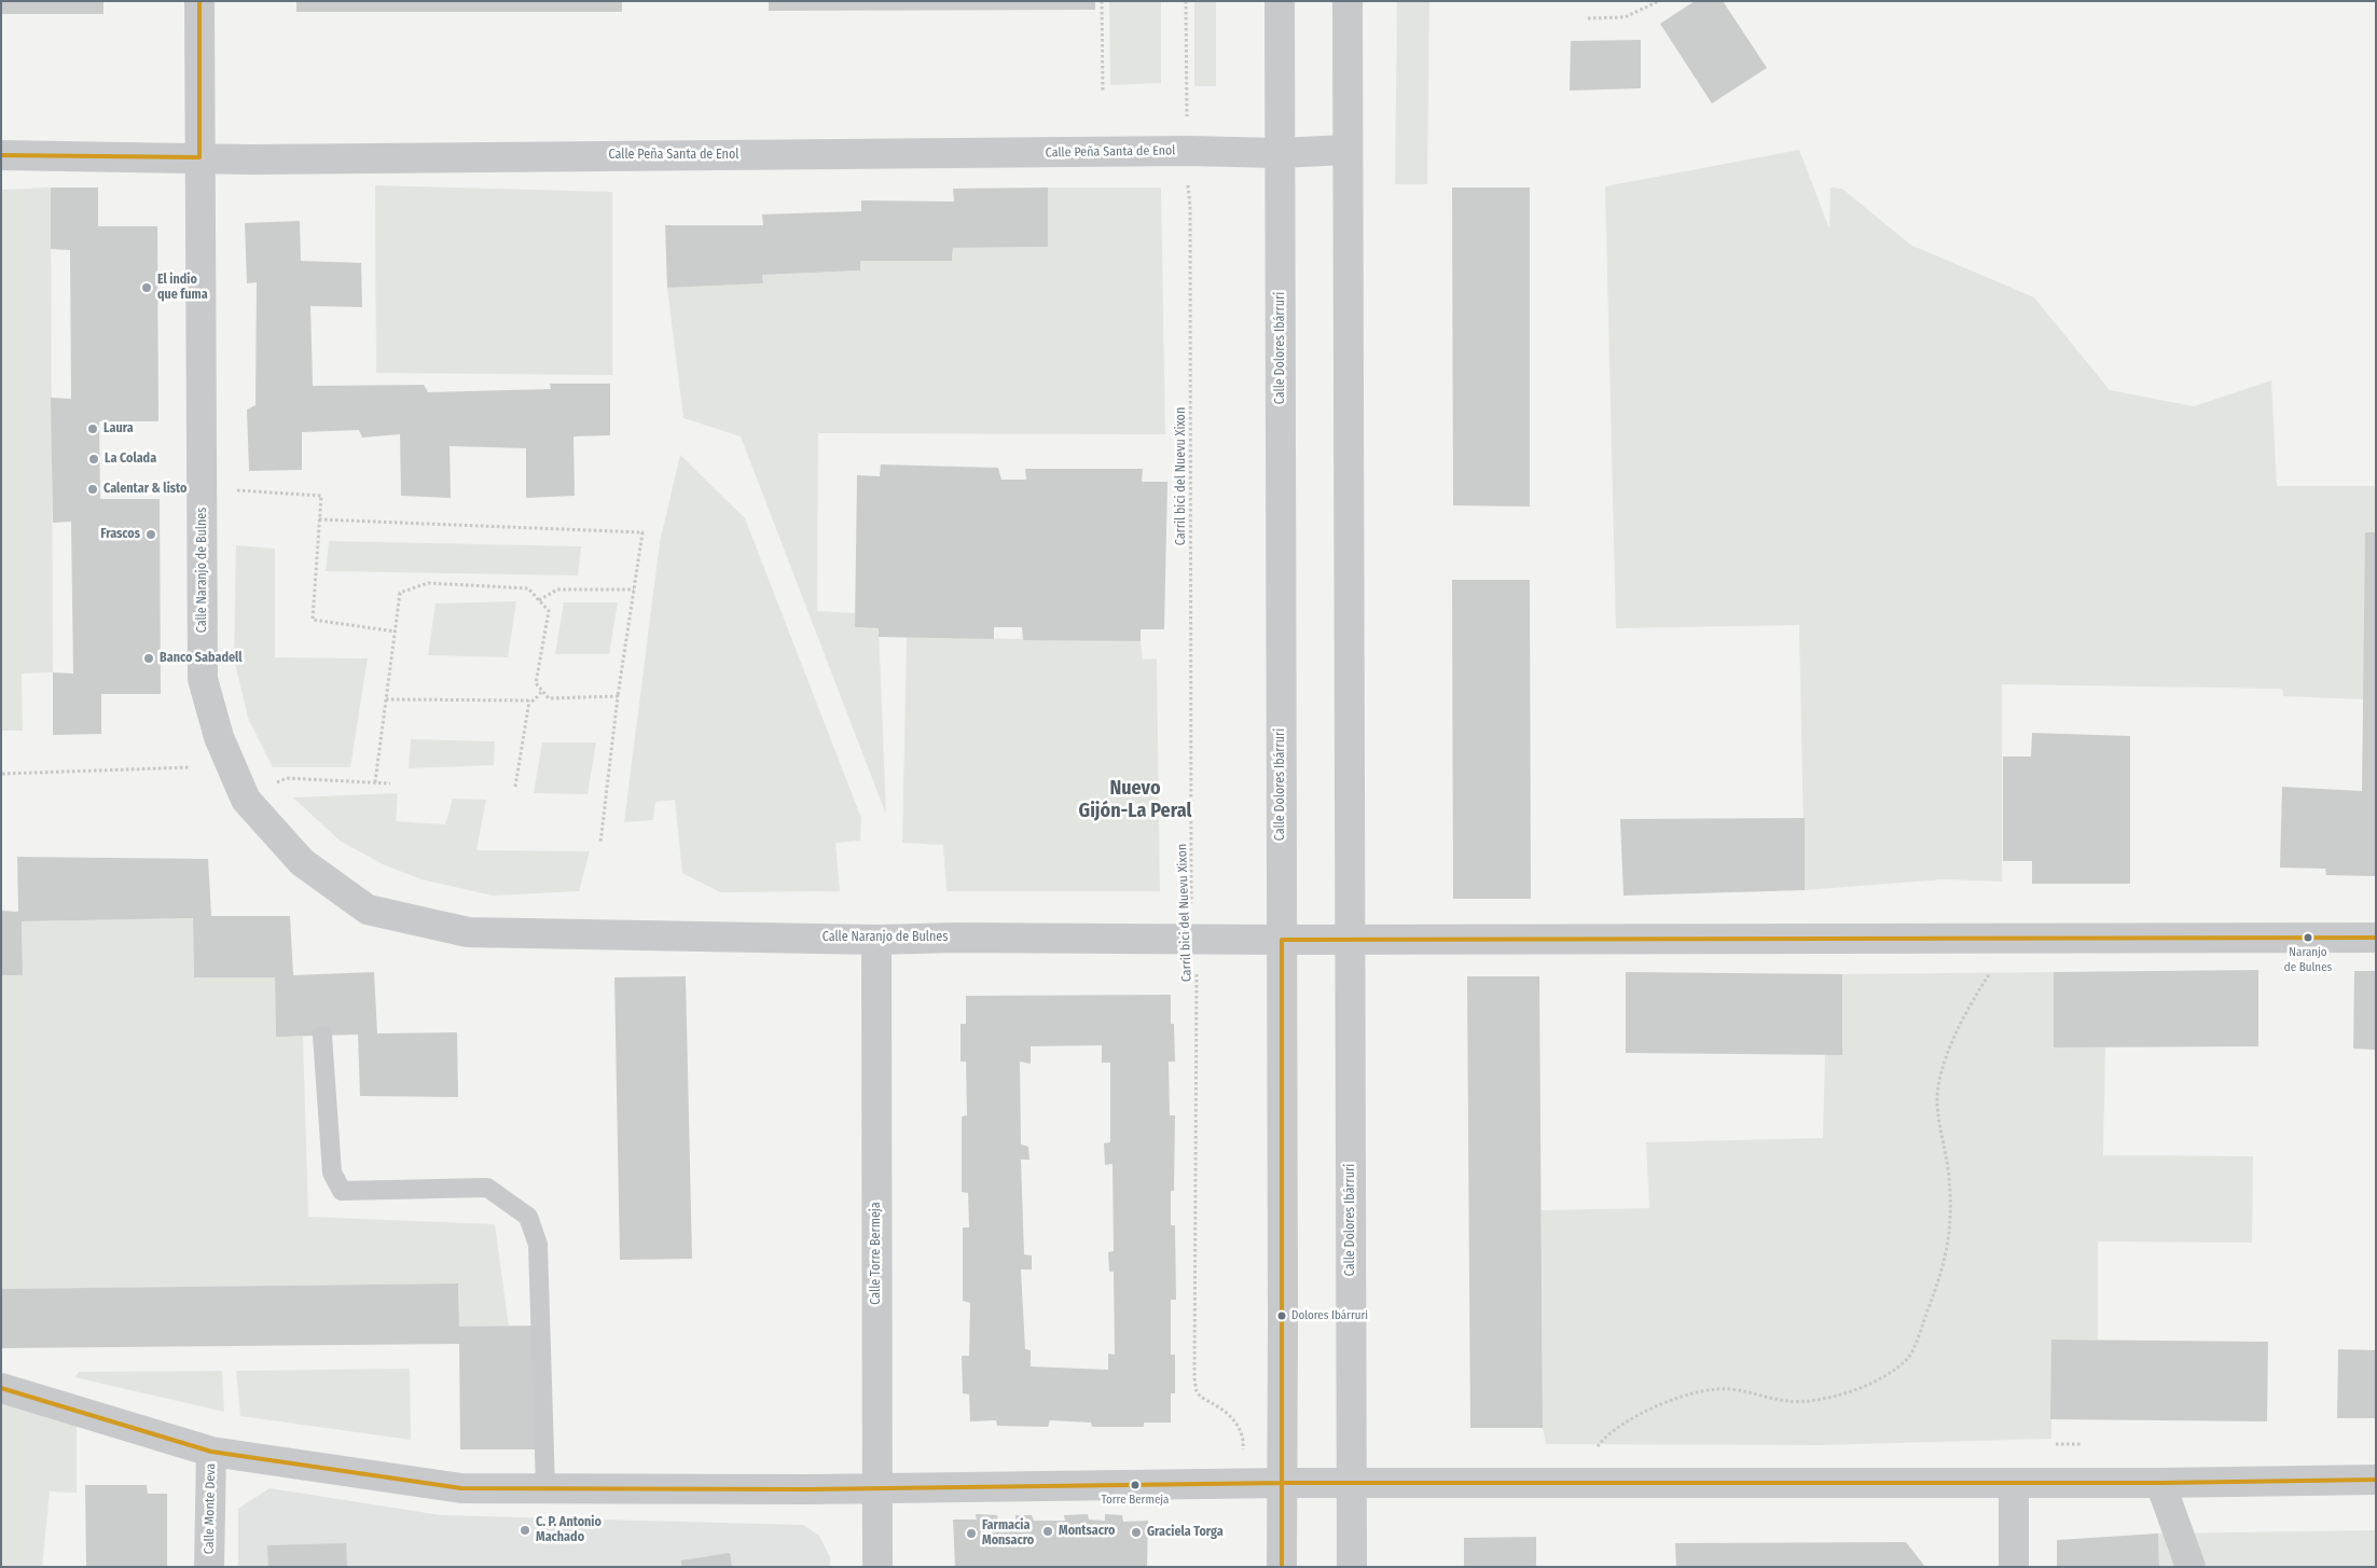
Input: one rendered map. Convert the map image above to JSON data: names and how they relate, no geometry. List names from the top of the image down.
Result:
{
  "streets": {
    "street": [
      "Calle Peña Santa de Enol",
      "Calle Dolores Ibárruri",
      "Calle Naranjo de Bulnes",
      "Calle Torre Bermeja",
      "Calle Monte Deva"
    ],
    "path": ["Carril bici del Nuevu Xixon"]
  },
  "crossings": [
    ["Calle Peña Santa de Enol", "Calle Dolores Ibárruri"],
    ["Calle Peña Santa de Enol", "Carril bici del Nuevu Xixon"],
    ["Calle Peña Santa de Enol", "Calle Naranjo de Bulnes"],
    ["Calle Dolores Ibárruri", "Calle Naranjo de Bulnes"],
    ["Carril bici del Nuevu Xixon", "Calle Naranjo de Bulnes"],
    ["Calle Naranjo de Bulnes", "Calle Torre Bermeja"]
  ],
  "districts": ["Nuevo Gijón-La Peral"],
  "places": [
    "El indio que fuma",
    "Laura",
    "La Colada",
    "Calentar & listo",
    "Frascos",
    "Banco Sabadell",
    "Naranjo de Bulnes",
    "Dolores Ibárruri",
    "Torre Bermeja",
    "C. P. Antonio Machado",
    "Montsacro",
    "Graciela Torga",
    "Farmacia Monsacro"
  ]
}
